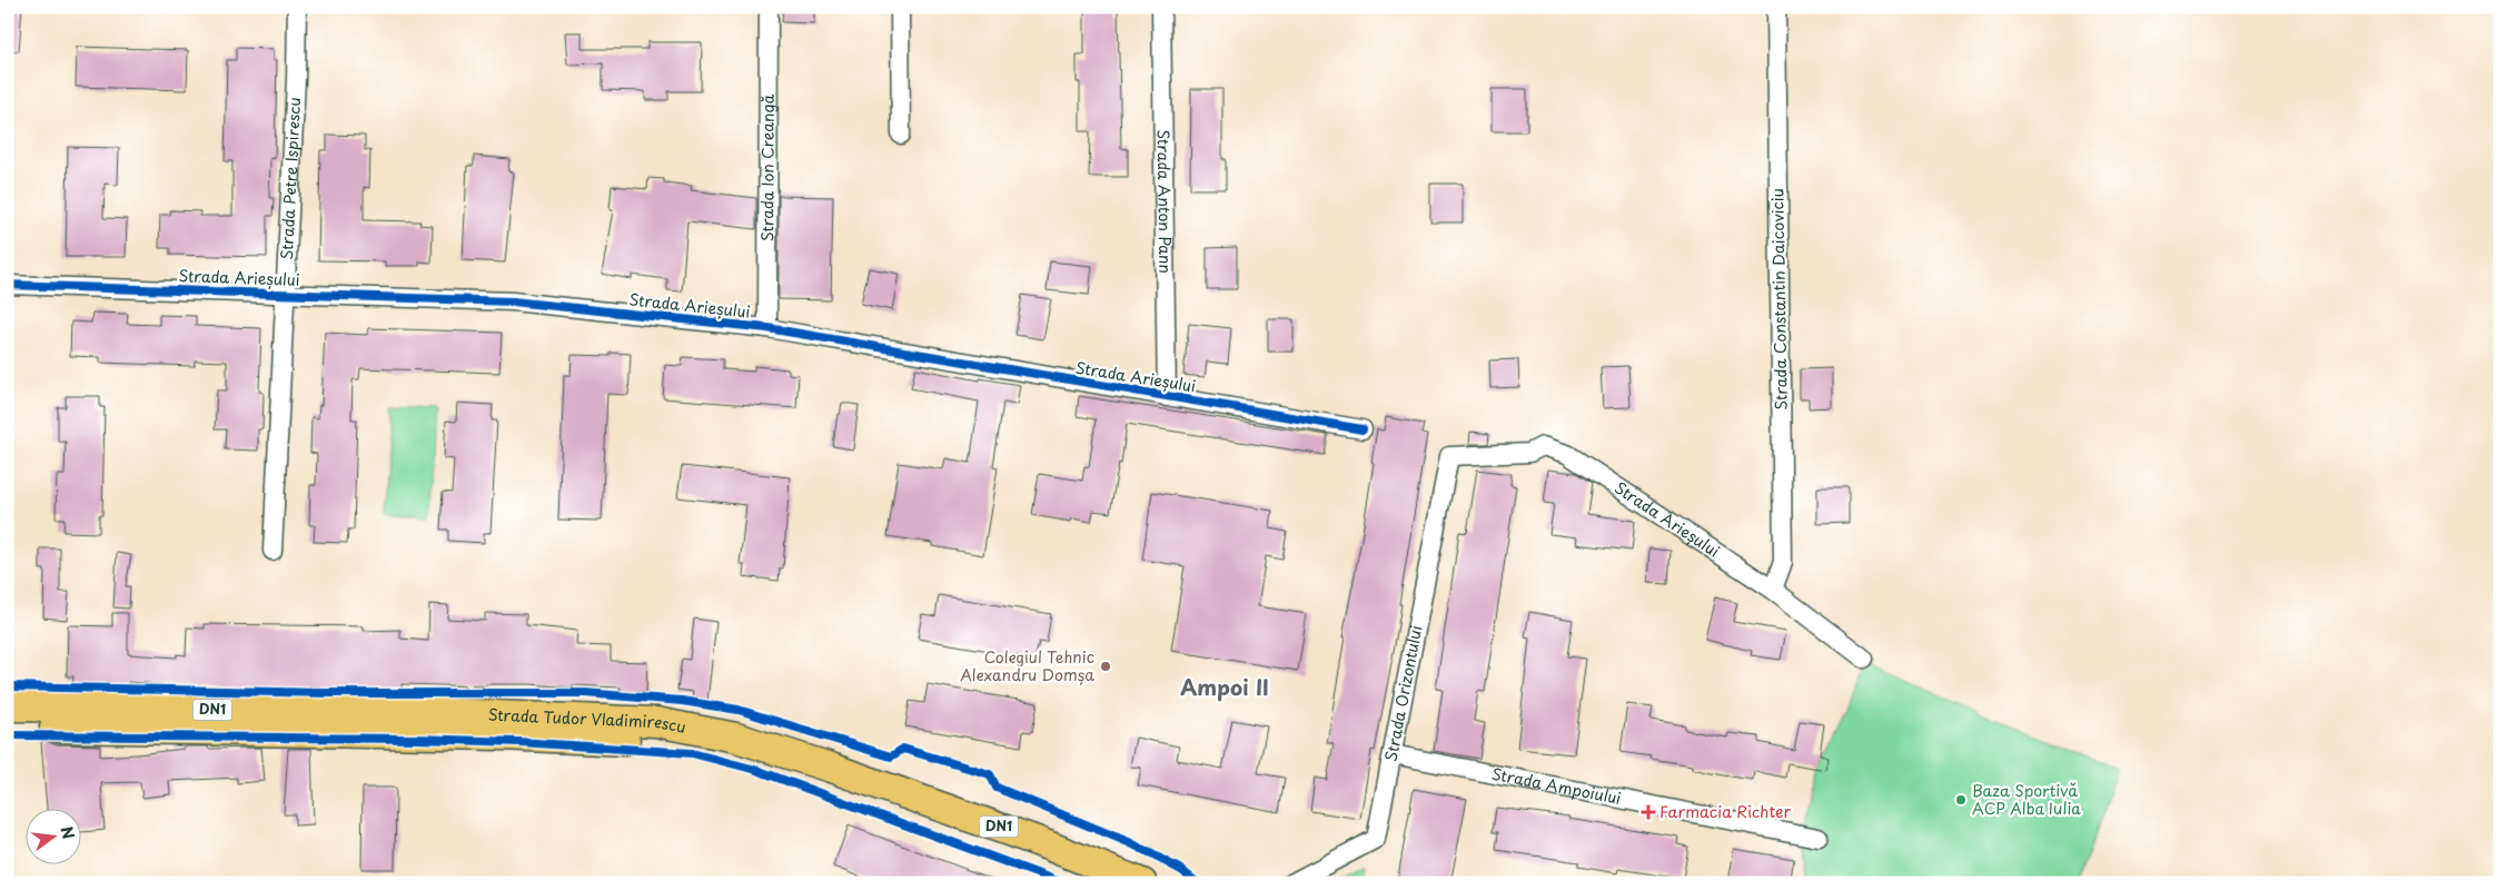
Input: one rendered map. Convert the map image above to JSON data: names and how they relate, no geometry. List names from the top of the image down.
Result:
{
  "streets": {
    "main road": ["DN1", "Strada Tudor Vladimirescu"],
    "street": [
      "Strada Ion Creangă",
      "Strada Petre Ispirescu",
      "Strada Anton Pann",
      "Strada Arieșului",
      "Strada Constantin Daicoviciu",
      "Strada Orizontului",
      "Strada Ampoiului"
    ]
  },
  "crossings": [
    ["Strada Ion Creangă", "Strada Arieșului"],
    ["Strada Petre Ispirescu", "Strada Arieșului"],
    ["Strada Anton Pann", "Strada Arieșului"],
    ["Strada Arieșului", "Strada Constantin Daicoviciu"],
    ["Strada Arieșului", "Strada Orizontului"],
    ["Strada Orizontului", "Strada Ampoiului"]
  ],
  "districts": ["Ampoi II"],
  "places": {
    "other": ["Colegiul Tehnic Alexandru Domșa", "Baza Sportivă ACP Alba Iulia"],
    "health": ["Farmacia Richter"]
  },
  "north": "right"
}
